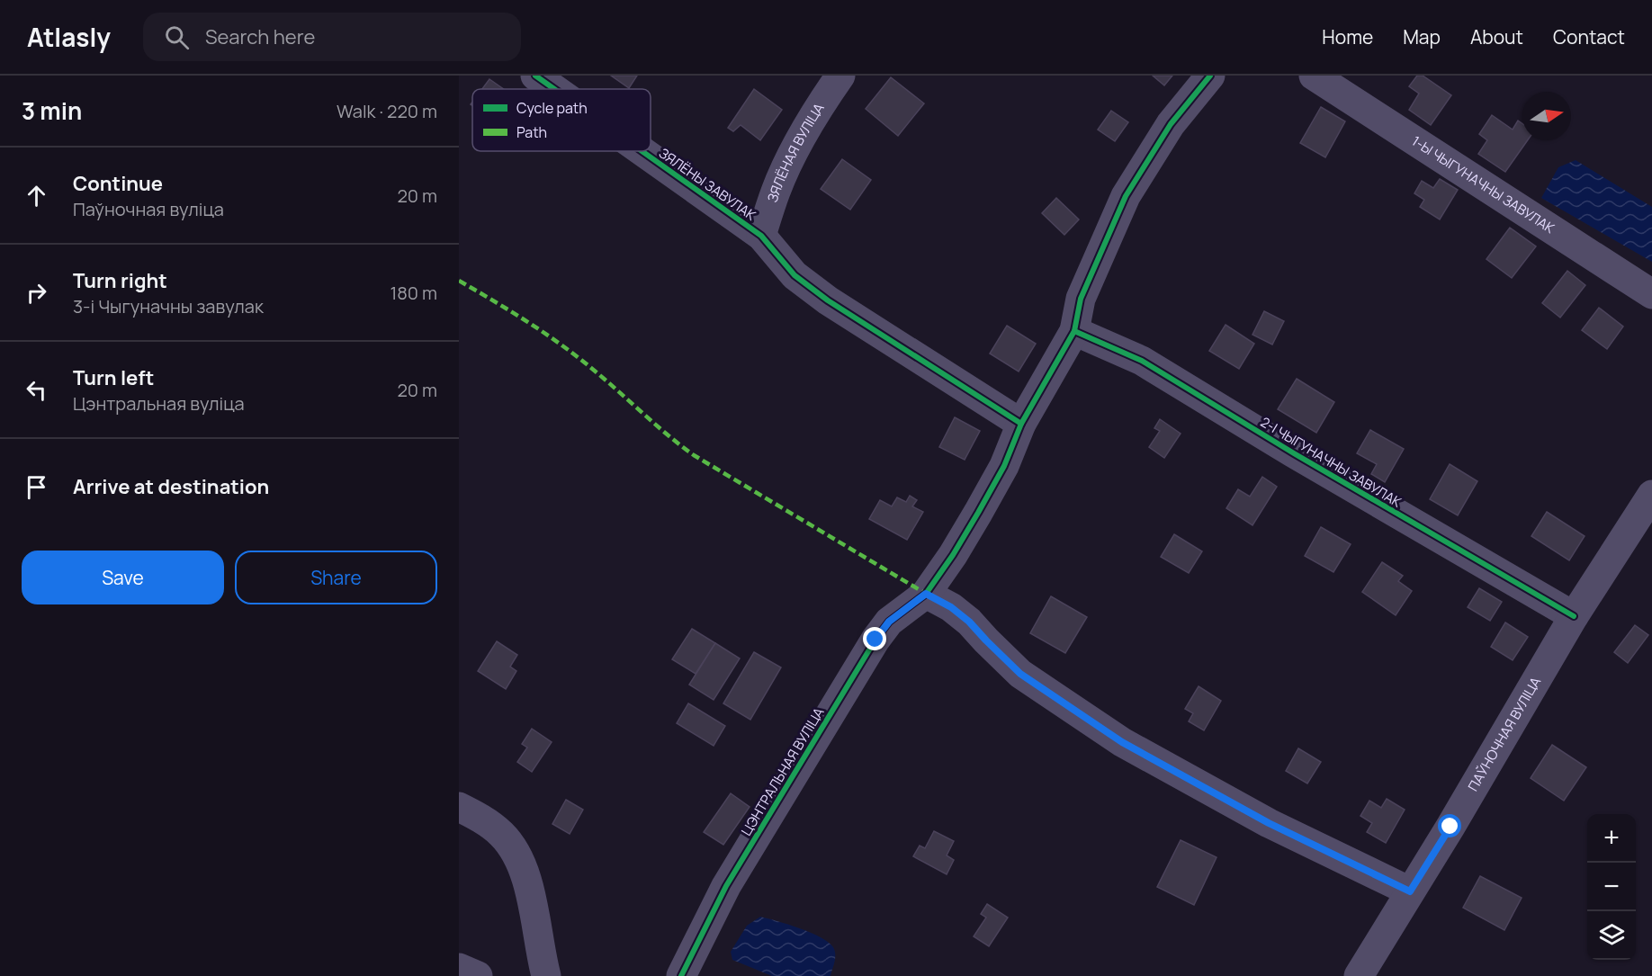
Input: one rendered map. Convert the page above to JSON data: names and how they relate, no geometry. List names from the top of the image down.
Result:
{
  "streets": {
    "street": [
      "ЗЯЛЁНАЯ ВУЛІЦА",
      "ЗЯЛЁНЫ ЗАВУЛАК",
      "1-Ы ЧЫГУНАЧНЫ ЗАВУЛАК",
      "2-І ЧЫГУНАЧНЫ ЗАВУЛАК",
      "ПАЎНОЧНАЯ ВУЛІЦА",
      "ЦЭНТРАЛЬНАЯ ВУЛІЦА"
    ]
  },
  "crossings": [
    ["ЗЯЛЁНАЯ ВУЛІЦА", "ЗЯЛЁНЫ ЗАВУЛАК"],
    ["ЗЯЛЁНЫ ЗАВУЛАК", "ЦЭНТРАЛЬНАЯ ВУЛІЦА"],
    ["2-І ЧЫГУНАЧНЫ ЗАВУЛАК", "ПАЎНОЧНАЯ ВУЛІЦА"],
    ["2-І ЧЫГУНАЧНЫ ЗАВУЛАК", "ЦЭНТРАЛЬНАЯ ВУЛІЦА"]
  ],
  "legend": ["Cycle path", "Path"],
  "north": "right",
  "page": {
    "header": "Atlasly",
    "search": "Search here",
    "nav": [
      "Home",
      "Map",
      "About",
      "Contact"
    ],
    "heading": ["3 min", "Walk · 220 m"],
    "list": [
      ["Continue", "Паўночная вуліца", "20 m"],
      ["Turn right", "3-і Чыгуначны завулак", "180 m"],
      ["Turn left", "Цэнтральная вуліца", "20 m"],
      "Arrive at destination"
    ],
    "buttons": ["Save", "Share"],
    "map_buttons": ["+", "−"]
  }
}
